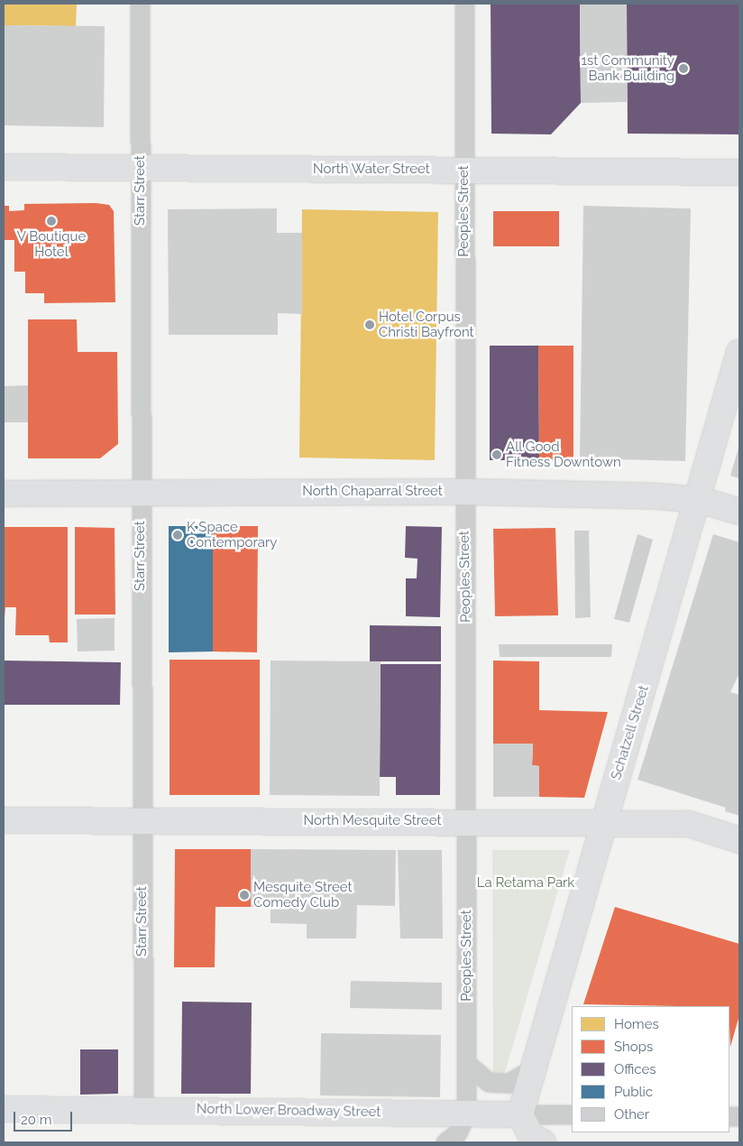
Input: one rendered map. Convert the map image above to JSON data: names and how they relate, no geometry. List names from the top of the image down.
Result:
{
  "streets": {
    "street": [
      "North Water Street",
      "Starr Street",
      "Peoples Street",
      "North Chaparral Street",
      "Schatzell Street",
      "North Mesquite Street",
      "North Lower Broadway Street"
    ]
  },
  "crossings": [
    ["North Water Street", "Starr Street"],
    ["North Water Street", "Peoples Street"],
    ["Starr Street", "North Chaparral Street"],
    ["Starr Street", "North Mesquite Street"],
    ["Starr Street", "North Lower Broadway Street"],
    ["Peoples Street", "North Chaparral Street"],
    ["Peoples Street", "North Mesquite Street"],
    ["Peoples Street", "North Lower Broadway Street"],
    ["North Chaparral Street", "Schatzell Street"],
    ["Schatzell Street", "North Mesquite Street"],
    ["Schatzell Street", "North Lower Broadway Street"]
  ],
  "parks": ["La Retama Park"],
  "places": [
    "1st Community Bank Building",
    "V Boutique Hotel",
    "Hotel Corpus Christi Bayfront",
    "All Good Fitness Downtown",
    "K Space Contemporary",
    "Mesquite Street Comedy Club"
  ],
  "legend": [
    "Homes",
    "Shops",
    "Offices",
    "Public",
    "Other"
  ],
  "scale_bar": "20 m"
}
